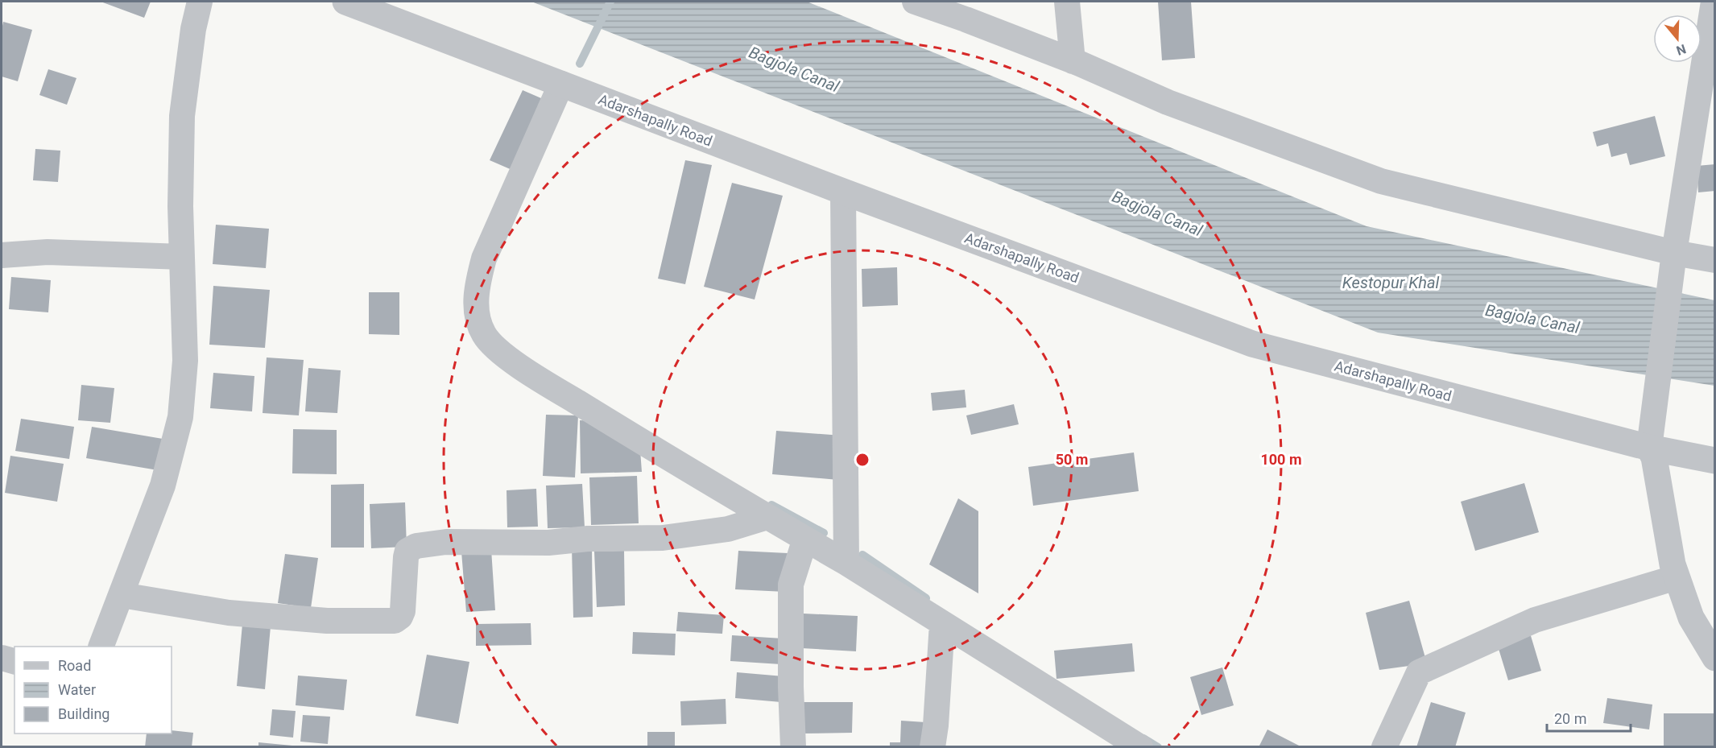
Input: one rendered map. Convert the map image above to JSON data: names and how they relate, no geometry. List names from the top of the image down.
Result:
{
  "streets": {
    "street": ["Adarshapally Road"]
  },
  "water": ["Bagjola Canal", "Kestopur Khal"],
  "legend": ["Road", "Water", "Building"],
  "scale_bar": "20 m",
  "north": "bottom",
  "rings": ["50 m", "100 m"]
}
